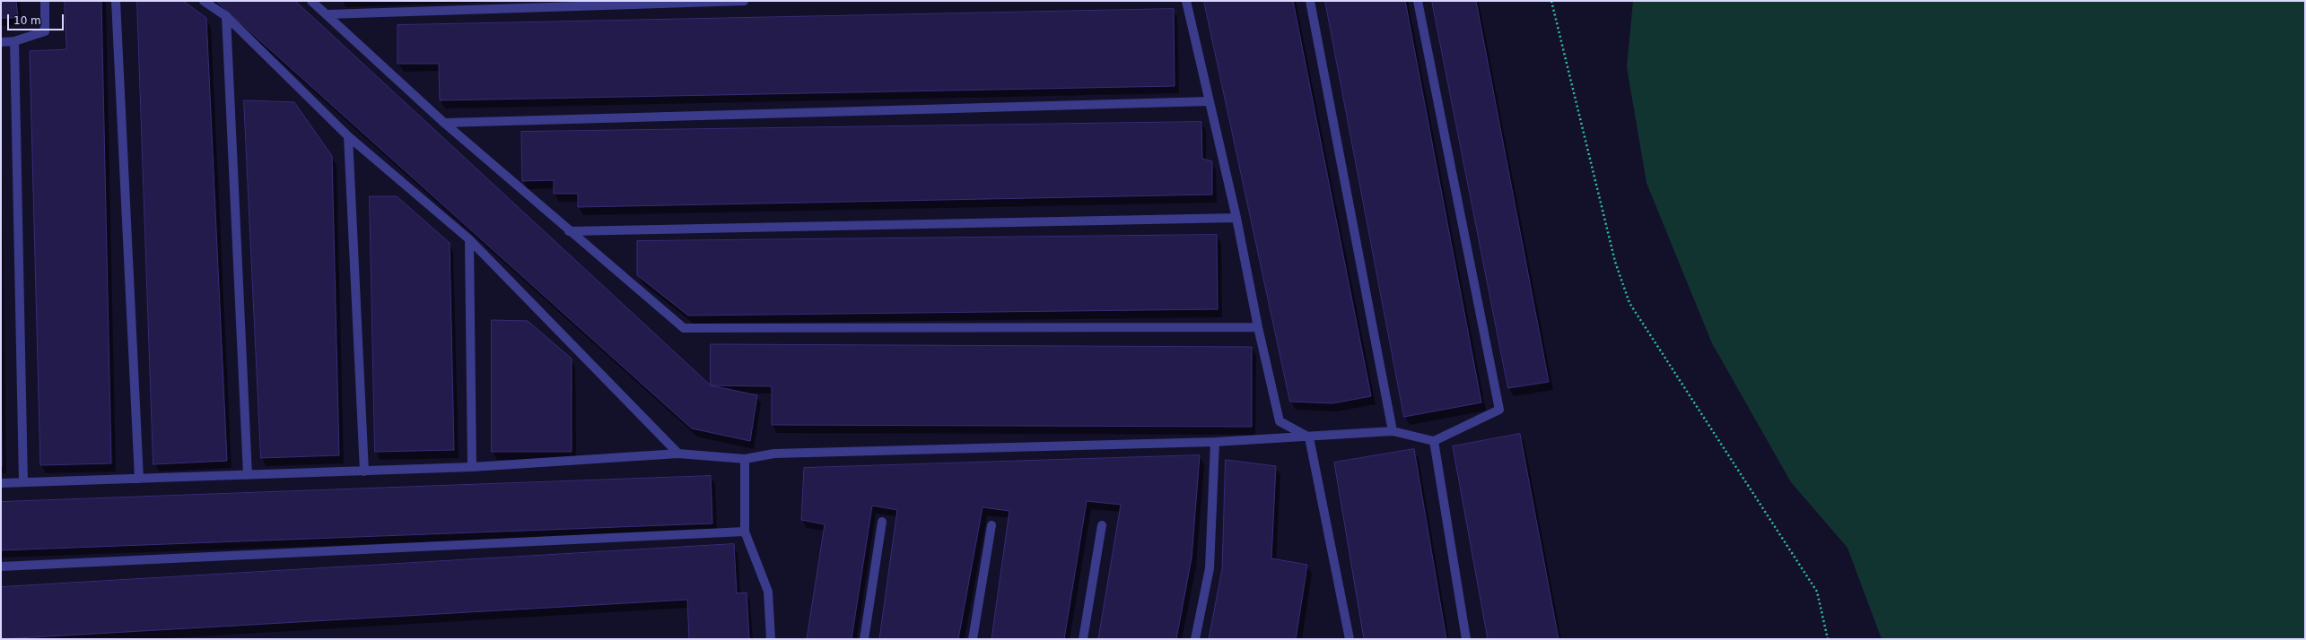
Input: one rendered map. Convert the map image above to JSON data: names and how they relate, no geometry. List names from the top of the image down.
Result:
{
  "scale_bar": "10 m"
}
